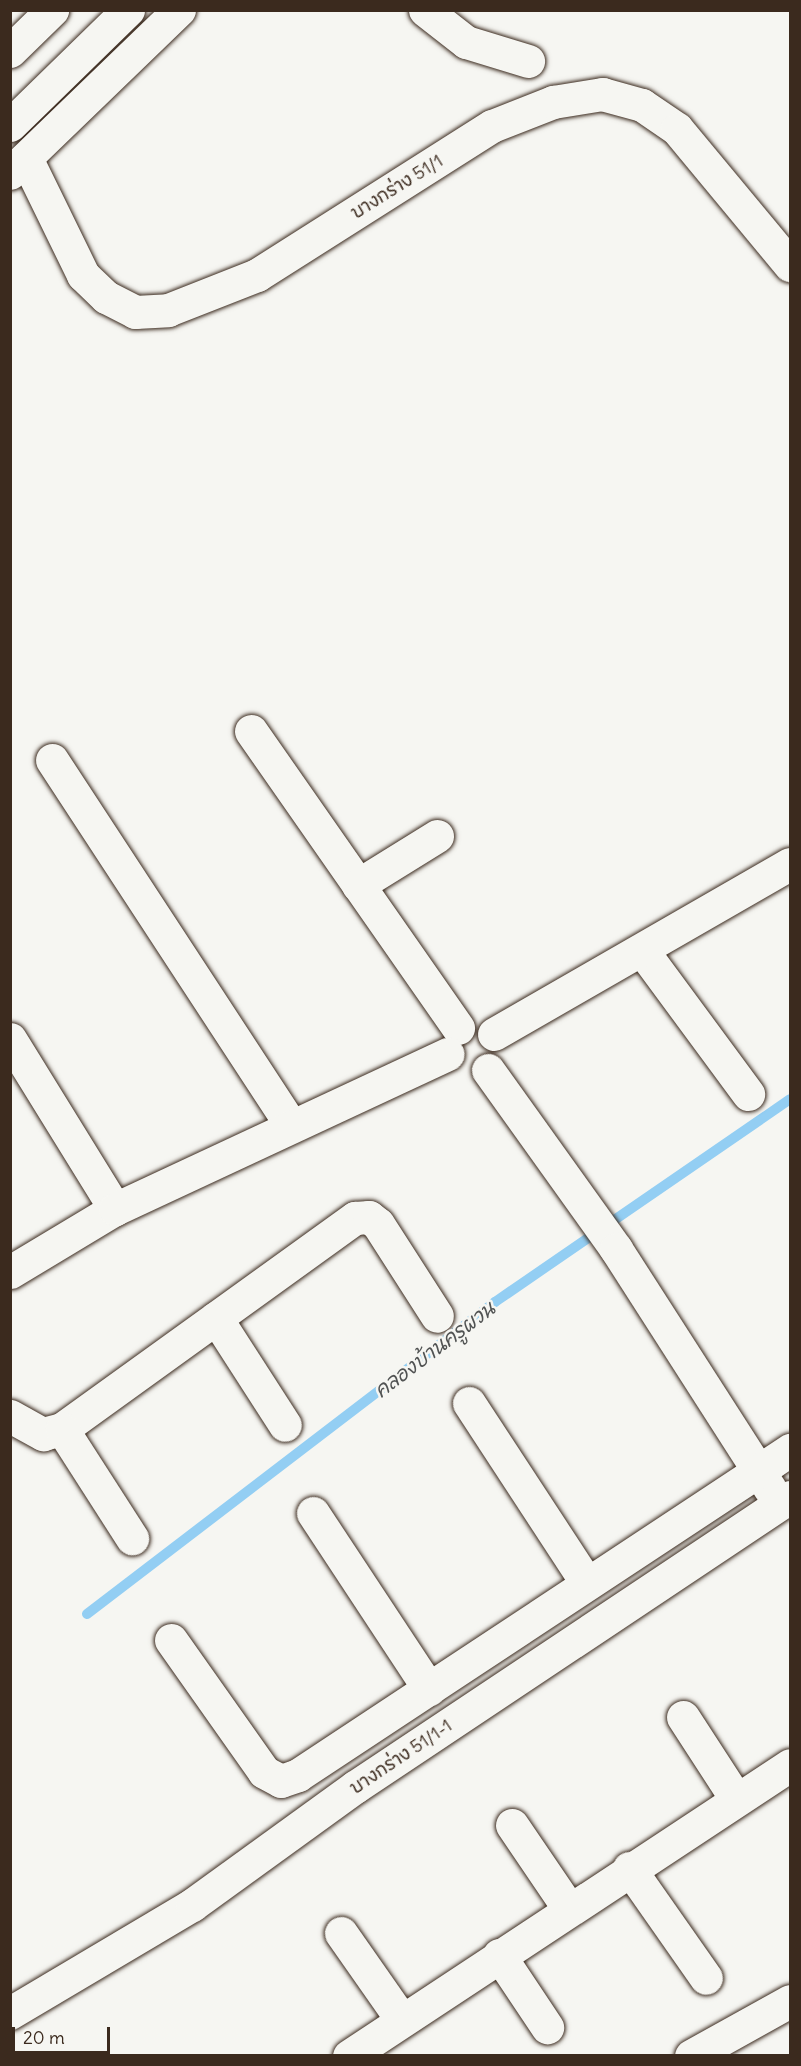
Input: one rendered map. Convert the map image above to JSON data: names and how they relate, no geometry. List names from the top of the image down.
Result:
{
  "streets": {
    "street": ["บางกร่าง 51/1", "บางกร่าง 51/1-1"]
  },
  "water": ["คลองบ้านครูผวน"],
  "scale_bar": "20 m"
}
